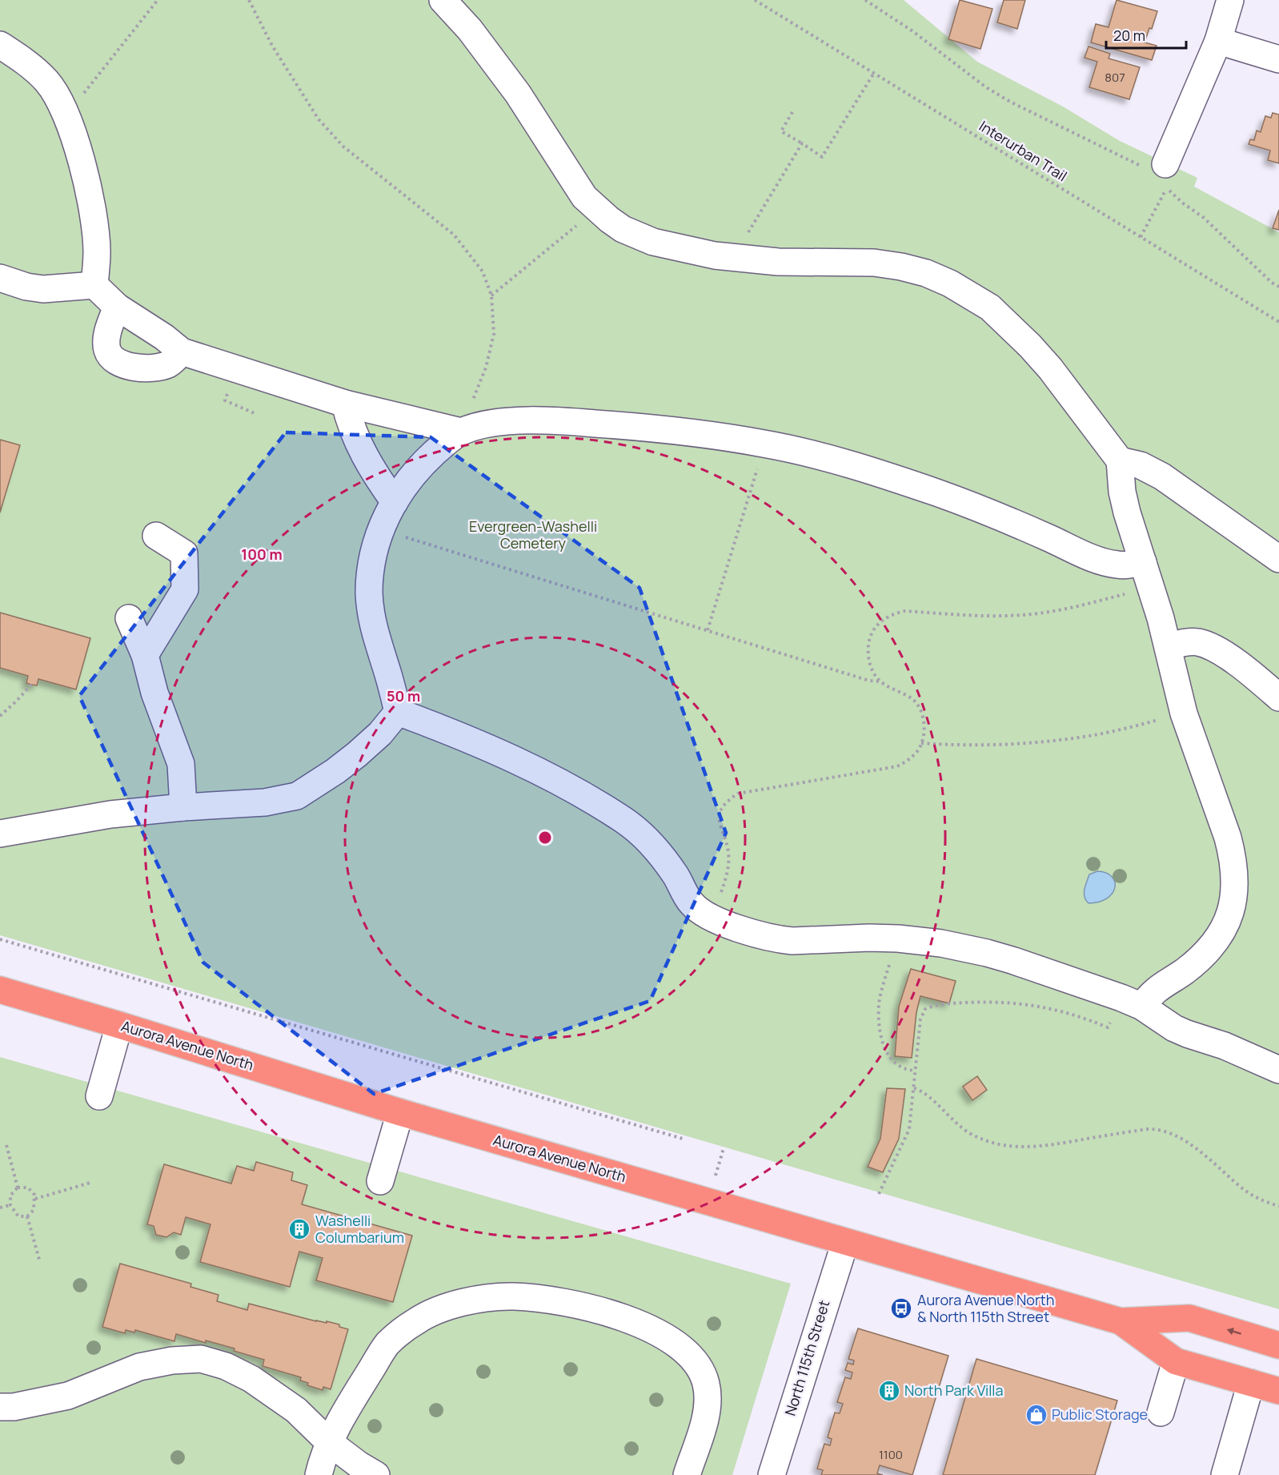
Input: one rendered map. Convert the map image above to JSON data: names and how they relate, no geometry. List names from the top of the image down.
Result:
{
  "streets": {
    "highway": ["Aurora Avenue North"],
    "street": ["North 115th Street"],
    "path": ["Interurban Trail"]
  },
  "crossings": [
    ["Aurora Avenue North", "North 115th Street"]
  ],
  "parks": ["Evergreen-Washelli Cemetery"],
  "places": {
    "building": ["Washelli Columbarium", "North Park Villa"],
    "bus stop": ["Aurora Avenue North & North 115th Street"],
    "shop": ["Public Storage"]
  },
  "house_numbers": ["807", "1100"],
  "scale_bar": "20 m",
  "rings": ["100 m", "50 m"]
}
